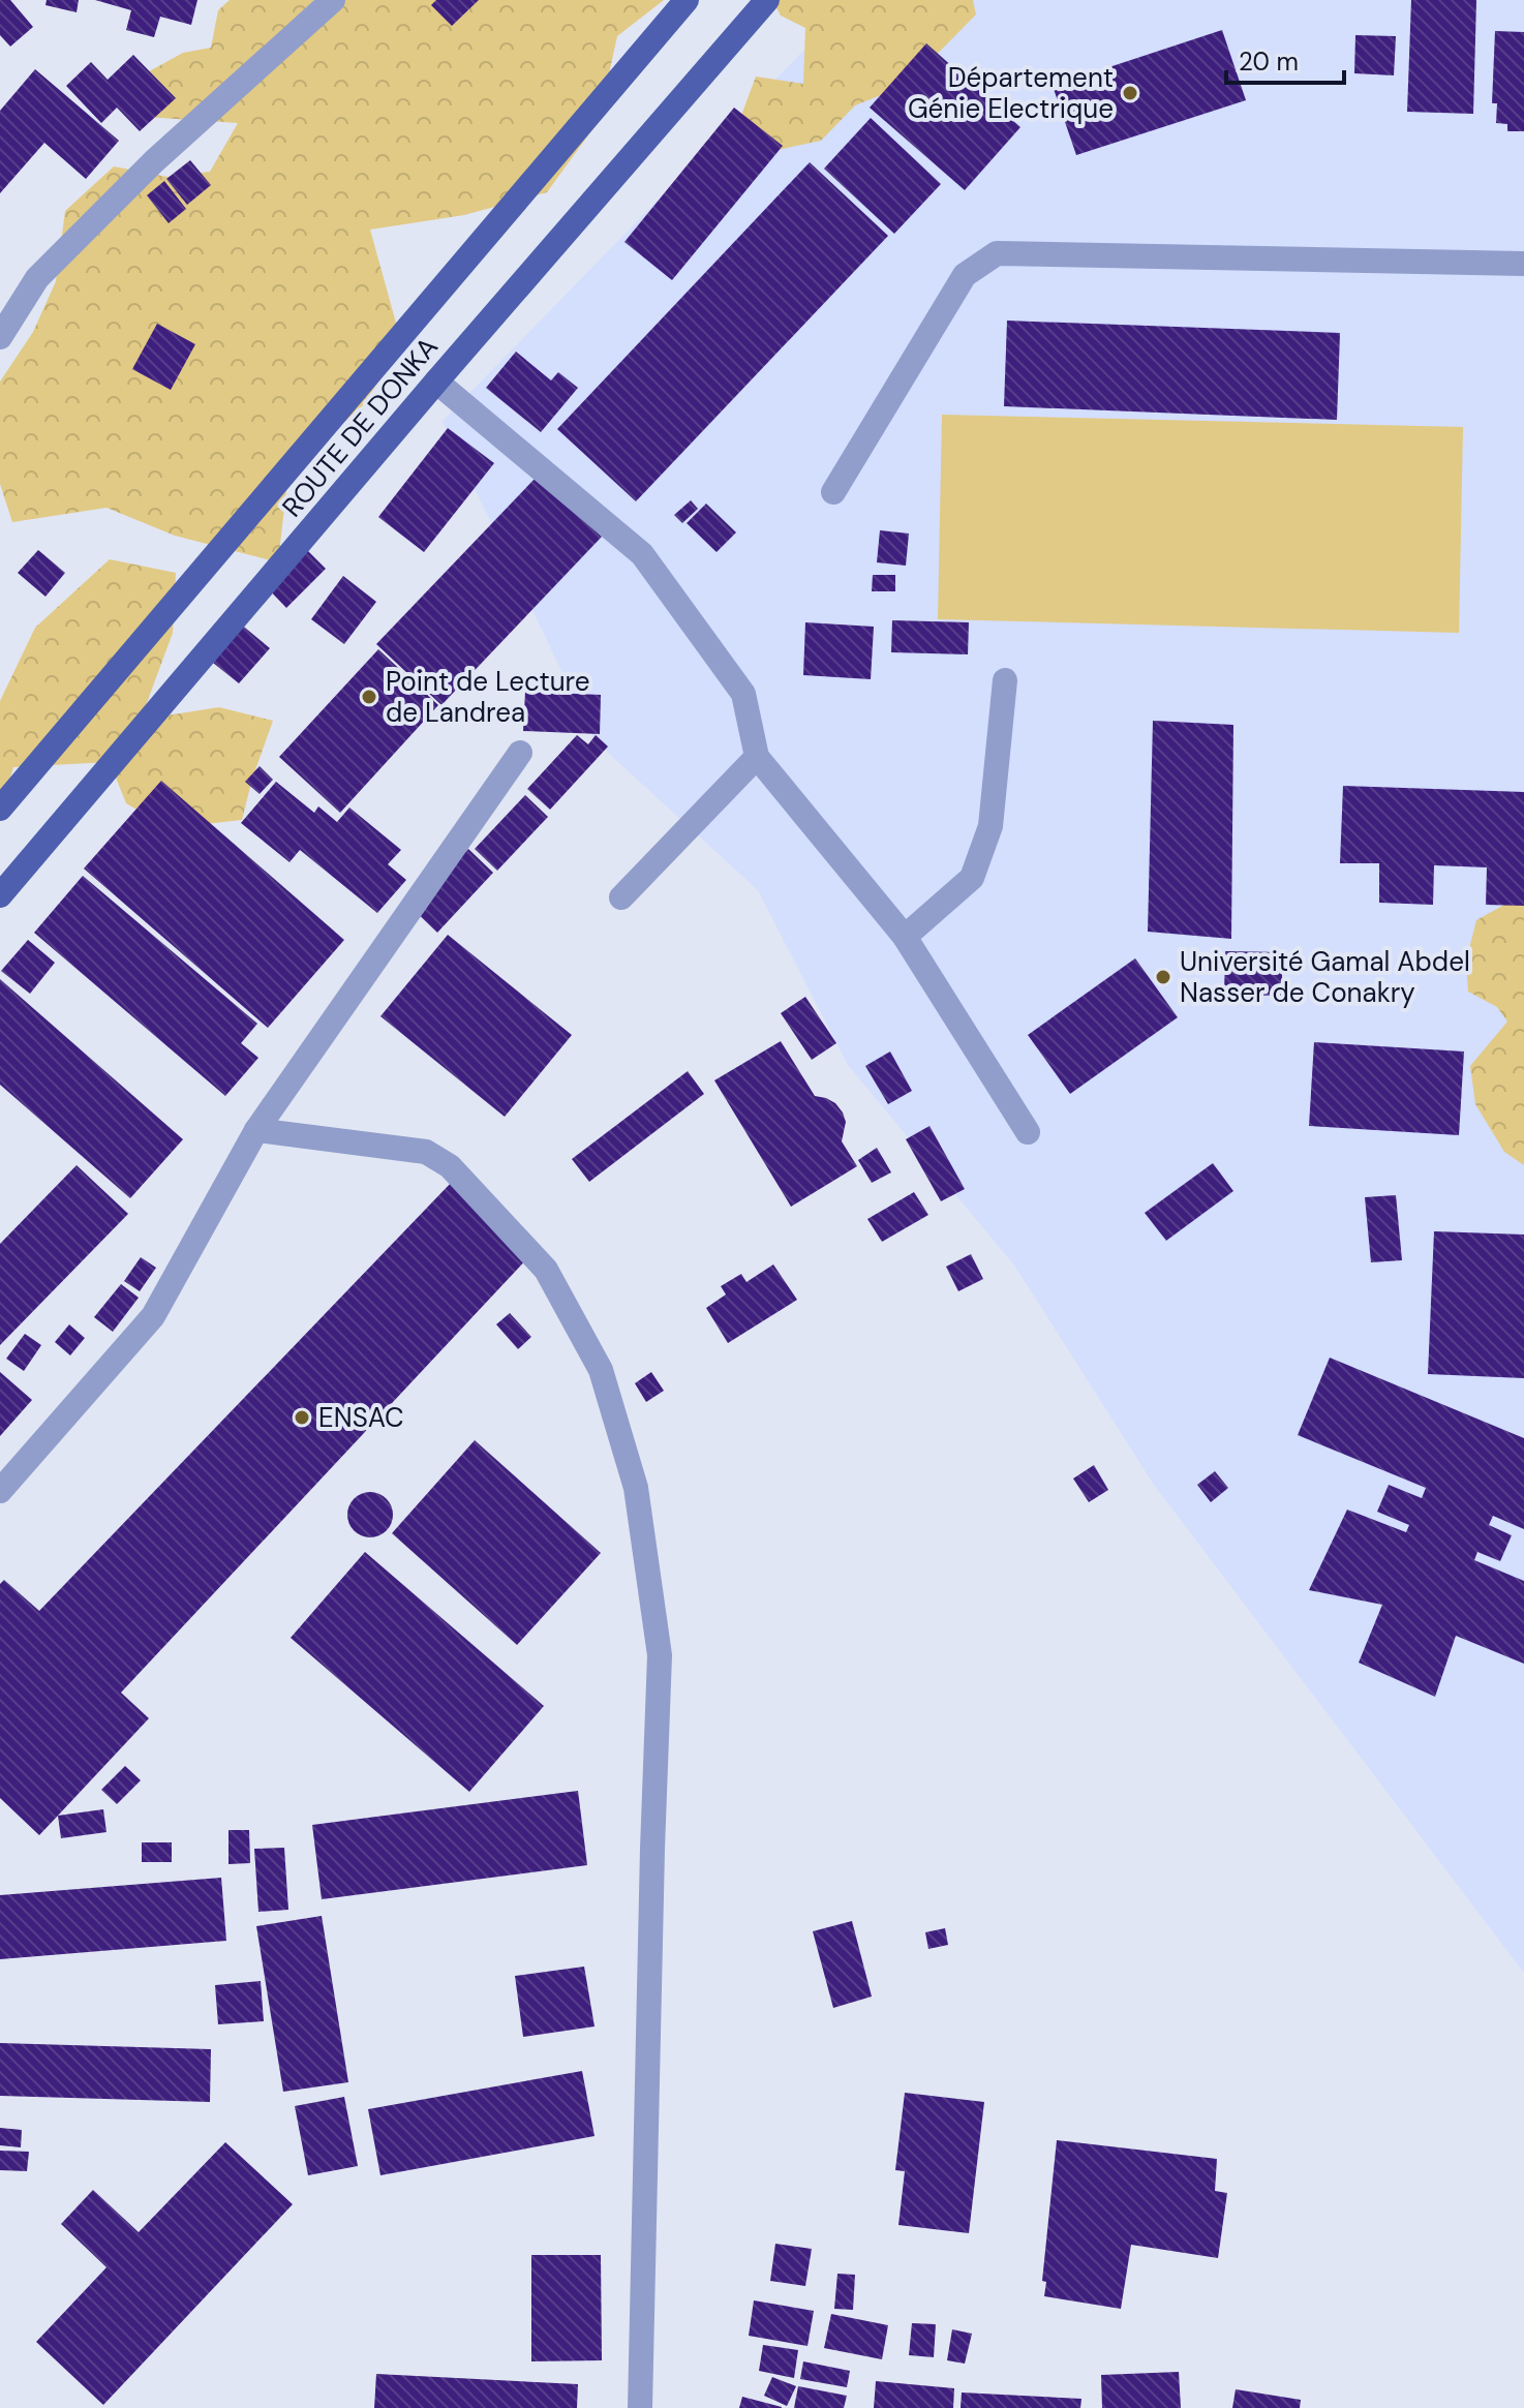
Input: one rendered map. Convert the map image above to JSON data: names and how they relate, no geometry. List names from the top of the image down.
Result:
{
  "streets": {
    "main road": ["ROUTE DE DONKA"]
  },
  "places": [
    "Département Génie Electrique",
    "Point de Lecture de Landrea",
    "Université Gamal Abdel Nasser de Conakry",
    "ENSAC"
  ],
  "scale_bar": "20 m"
}
